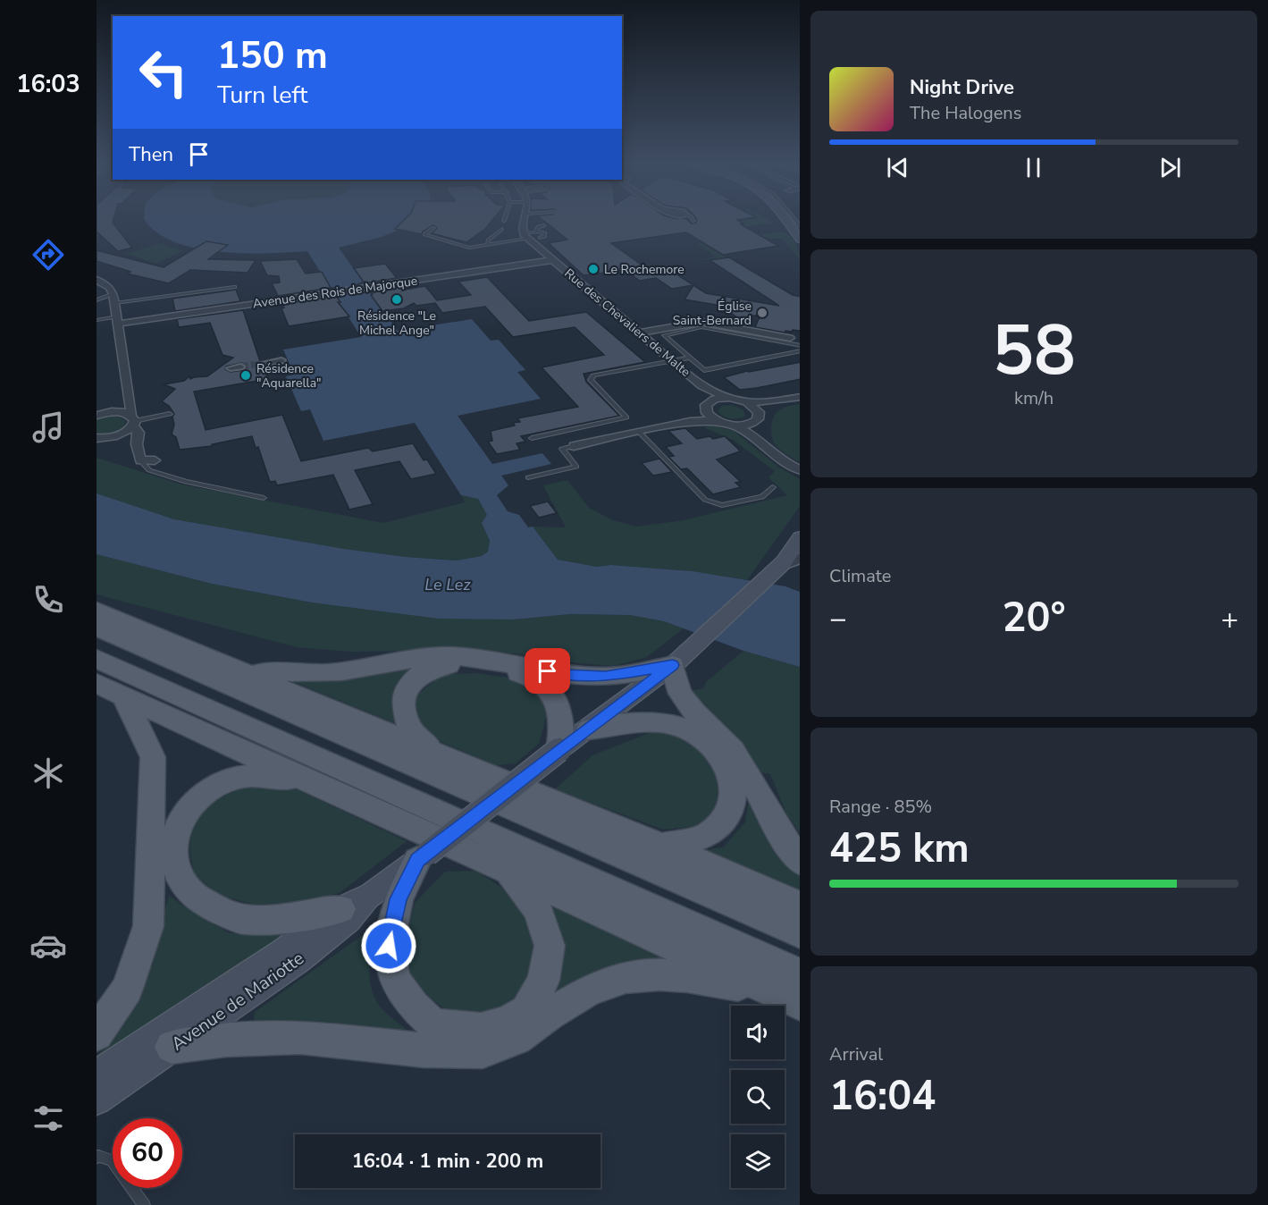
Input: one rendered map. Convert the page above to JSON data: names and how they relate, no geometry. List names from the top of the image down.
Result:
{
  "streets": {
    "main road": ["Avenue de Mariotte"],
    "street": ["Avenue des Rois de Majorque", "Rue des Chevaliers de Malte"]
  },
  "crossings": [
    ["Avenue des Rois de Majorque", "Rue des Chevaliers de Malte"]
  ],
  "water": ["Le Lez"],
  "places": [
    "Le Rochemore",
    "Résidence \"Le Michel Ange\"",
    "Église Saint-Bernard",
    "Résidence \"Aquarella\""
  ],
  "page": {
    "tabs": "16:03",
    "turn": ["150 m", "Turn left"],
    "song": ["Night Drive", "The Halogens"],
    "then": "Then",
    "tile": [
      ["58", "km/h"],
      "Climate",
      ["Range · 85%", "425 km"],
      ["Arrival", "16:04"]
    ],
    "heat": ["−", "20°", "+"],
    "limit": "60",
    "trip": "16:04 · 1 min · 200 m"
  }
}
